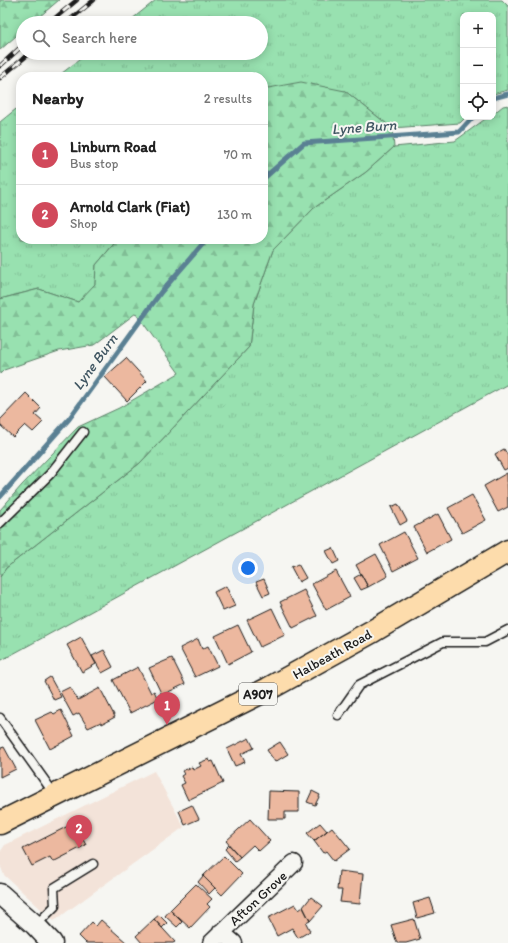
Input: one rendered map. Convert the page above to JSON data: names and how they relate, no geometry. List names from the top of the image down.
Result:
{
  "streets": {
    "main road": ["Halbeath Road", "A907"],
    "street": ["Afton Grove"]
  },
  "water": ["Lyne Burn"],
  "page": {
    "map_buttons": ["+", "−"],
    "search": "Search here",
    "heading": ["Nearby", "2 results"],
    "list": [
      {
        "mark": "1",
        "name": "Linburn Road",
        "note": "Bus stop",
        "value": "70 m"
      },
      {
        "mark": "2",
        "name": "Arnold Clark (Fiat)",
        "note": "Shop",
        "value": "130 m"
      }
    ],
    "pins": ["1", "2"]
  }
}
